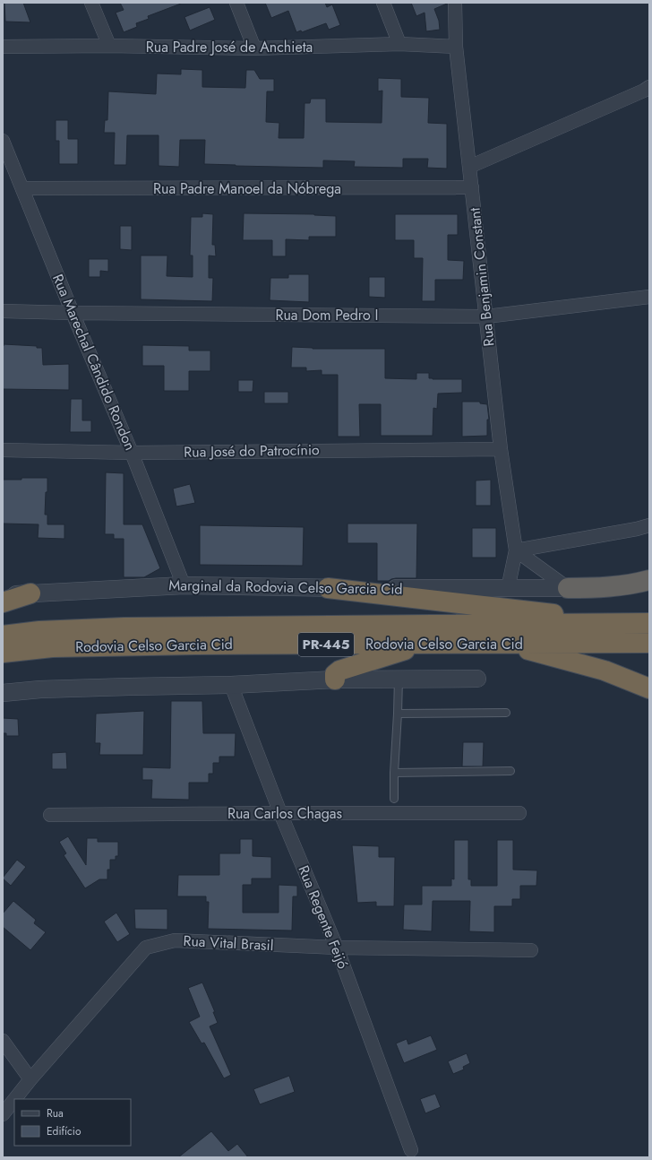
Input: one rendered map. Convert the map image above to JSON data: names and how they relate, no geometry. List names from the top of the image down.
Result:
{
  "streets": {
    "highway": ["Rodovia Celso Garcia Cid", "PR-445"],
    "street": [
      "Rua Padre José de Anchieta",
      "Rua Padre Manoel da Nóbrega",
      "Rua Benjamin Constant",
      "Rua Dom Pedro I",
      "Rua Marechal Cândido Rondon",
      "Rua José do Patrocínio",
      "Marginal da Rodovia Celso Garcia Cid",
      "Rua Carlos Chagas",
      "Rua Regente Feijó",
      "Rua Vital Brasil"
    ]
  },
  "crossings": [
    ["Rua Padre José de Anchieta", "Rua Benjamin Constant"],
    ["Rua Padre Manoel da Nóbrega", "Rua Benjamin Constant"],
    ["Rua Padre Manoel da Nóbrega", "Rua Marechal Cândido Rondon"],
    ["Rua Benjamin Constant", "Rua Dom Pedro I"],
    ["Rua Benjamin Constant", "Rua José do Patrocínio"],
    ["Rua Benjamin Constant", "Marginal da Rodovia Celso Garcia Cid"],
    ["Rua Dom Pedro I", "Rua Marechal Cândido Rondon"],
    ["Rua Marechal Cândido Rondon", "Rua José do Patrocínio"],
    ["Rua Marechal Cândido Rondon", "Marginal da Rodovia Celso Garcia Cid"],
    ["Rua Carlos Chagas", "Rua Regente Feijó"],
    ["Rua Regente Feijó", "Rua Vital Brasil"]
  ],
  "legend": ["Rua", "Edifício"]
}
